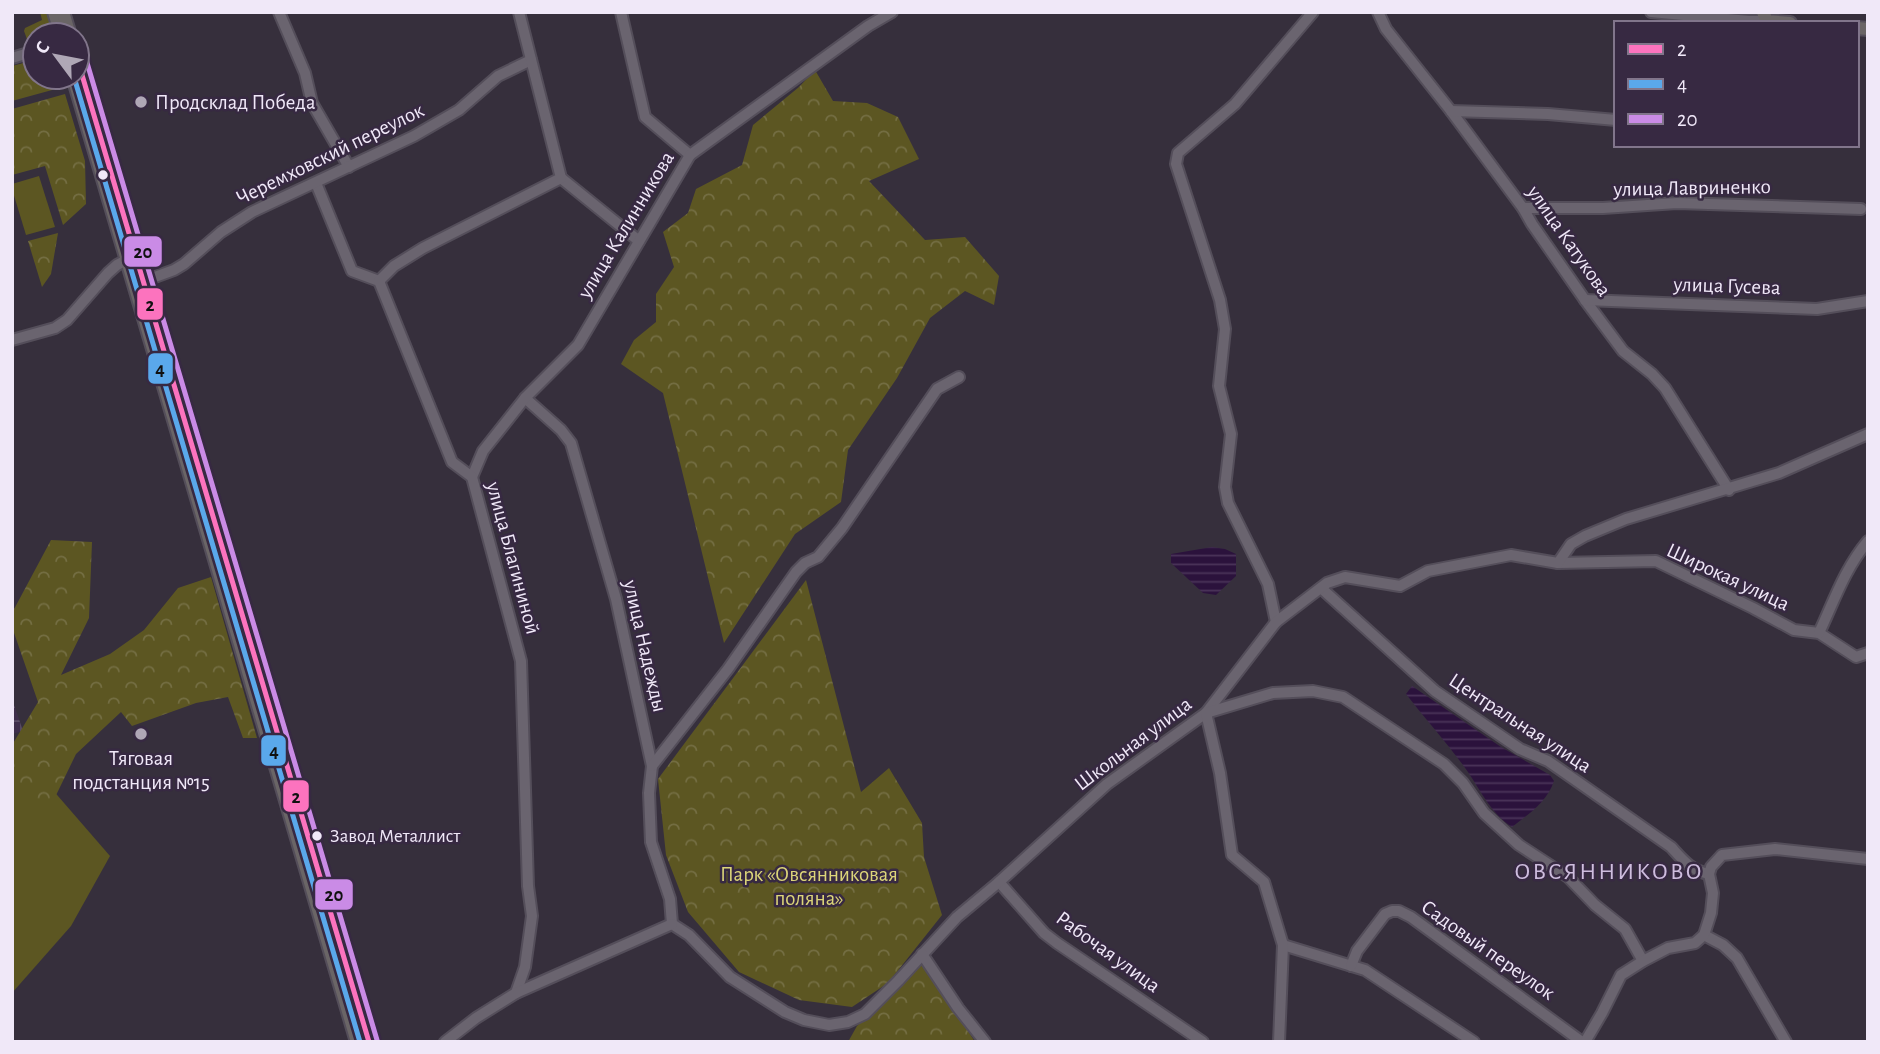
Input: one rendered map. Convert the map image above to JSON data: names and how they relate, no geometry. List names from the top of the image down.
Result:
{
  "streets": {
    "street": [
      "Черемховский переулок",
      "улица Лавриненко",
      "улица Калинникова",
      "улица Катукова",
      "улица Гусева",
      "улица Благининой",
      "Широкая улица",
      "улица Надежды",
      "Центральная улица",
      "Школьная улица",
      "Садовый переулок",
      "Рабочая улица"
    ]
  },
  "crossings": [
    ["улица Лавриненко", "улица Катукова"],
    ["улица Калинникова", "улица Благининой"],
    ["улица Калинникова", "улица Надежды"],
    ["улица Катукова", "улица Гусева"],
    ["Широкая улица", "Центральная улица"],
    ["Широкая улица", "Школьная улица"],
    ["улица Надежды", "Школьная улица"],
    ["Центральная улица", "Школьная улица"],
    ["Школьная улица", "Рабочая улица"]
  ],
  "districts": ["ОВСЯННИКОВО"],
  "parks": ["Парк «Овсянниковая поляна»"],
  "places": ["Продсклад Победа", "Тяговая подстанция №15", "Завод Металлист"],
  "lines": ["transit line 20", "transit line 2", "transit line 4"],
  "legend": ["2", "4", "20"],
  "north": "top left"
}
